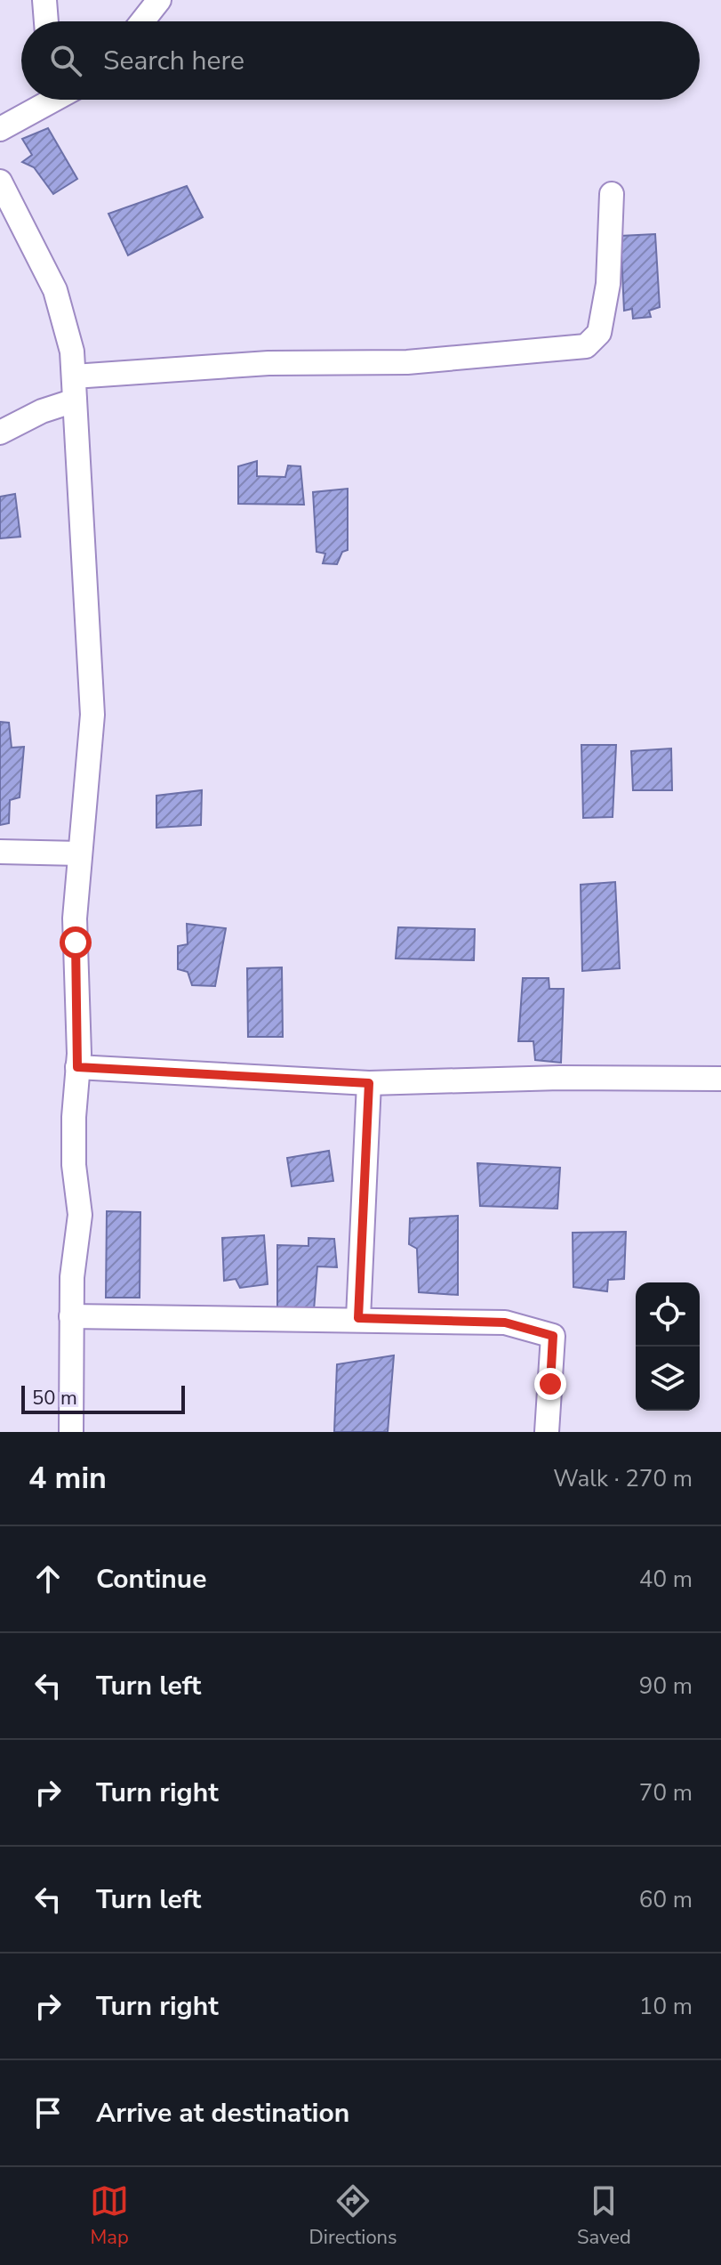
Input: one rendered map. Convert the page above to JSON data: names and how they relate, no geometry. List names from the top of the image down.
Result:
{
  "scale_bar": "50 m",
  "page": {
    "search": "Search here",
    "scale": "50 m",
    "heading": ["4 min", "Walk · 270 m"],
    "list": [
      ["Continue", "40 m"],
      ["Turn left", "90 m"],
      ["Turn right", "70 m"],
      ["Turn left", "60 m"],
      ["Turn right", "10 m"],
      "Arrive at destination"
    ],
    "nav": ["Map", "Directions", "Saved"]
  }
}
